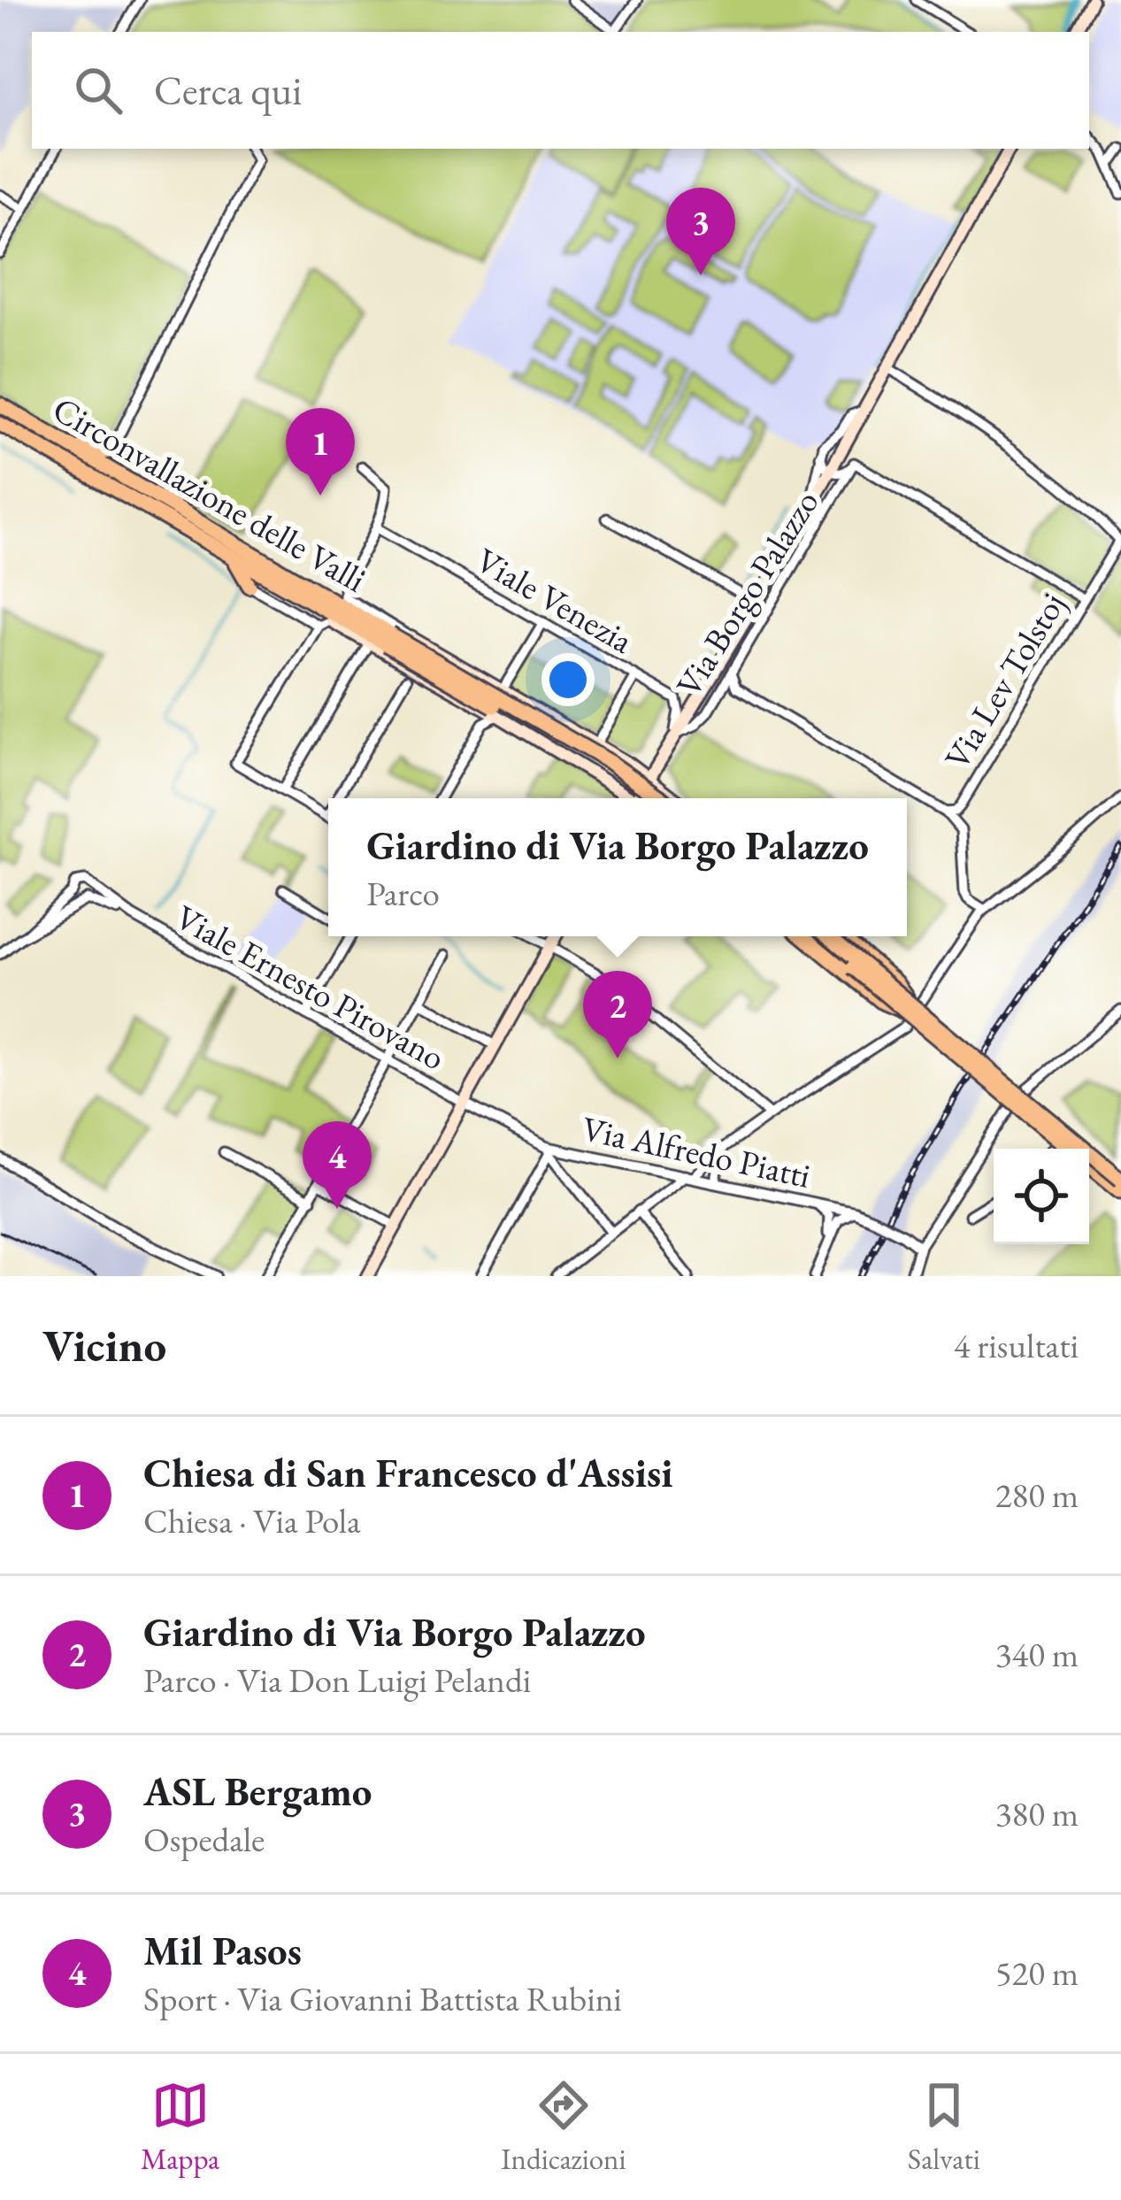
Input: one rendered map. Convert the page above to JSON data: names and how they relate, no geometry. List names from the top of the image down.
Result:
{
  "streets": {
    "highway": ["Circonvallazione delle Valli"],
    "main road": ["Via Borgo Palazzo"],
    "street": [
      "Viale Venezia",
      "Via Lev Tolstoj",
      "Viale Ernesto Pirovano",
      "Via Alfredo Piatti"
    ]
  },
  "crossings": [
    ["Circonvallazione delle Valli", "Via Borgo Palazzo"],
    ["Circonvallazione delle Valli", "Viale Venezia"],
    ["Via Borgo Palazzo", "Viale Venezia"],
    ["Viale Ernesto Pirovano", "Via Alfredo Piatti"]
  ],
  "page": {
    "search": "Cerca qui",
    "pins": [
      "3",
      "1",
      "2",
      "4"
    ],
    "popup": ["Giardino di Via Borgo Palazzo", "Parco"],
    "heading": ["Vicino", "4 risultati"],
    "list": [
      {
        "mark": "1",
        "name": "Chiesa di San Francesco d'Assisi",
        "note": "Chiesa · Via Pola",
        "value": "280 m"
      },
      {
        "mark": "2",
        "name": "Giardino di Via Borgo Palazzo",
        "note": "Parco · Via Don Luigi Pelandi",
        "value": "340 m"
      },
      {
        "mark": "3",
        "name": "ASL Bergamo",
        "note": "Ospedale",
        "value": "380 m"
      },
      {
        "mark": "4",
        "name": "Mil Pasos",
        "note": "Sport · Via Giovanni Battista Rubini",
        "value": "520 m"
      }
    ],
    "nav": ["Mappa", "Indicazioni", "Salvati"]
  }
}
